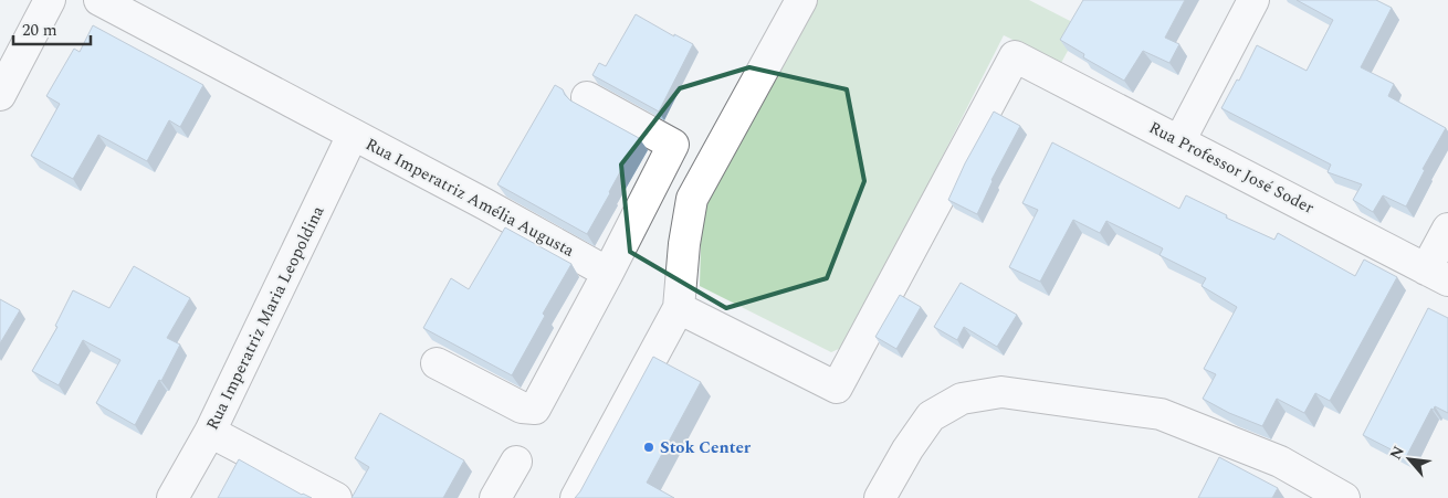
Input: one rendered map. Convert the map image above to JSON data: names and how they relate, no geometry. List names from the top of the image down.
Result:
{
  "streets": {
    "street": ["Rua Professor José Soder", "Rua Imperatriz Amélia Augusta", "Rua Imperatriz Maria Leopoldina"]
  },
  "crossings": [
    ["Rua Imperatriz Amélia Augusta", "Rua Imperatriz Maria Leopoldina"]
  ],
  "places": ["Stok Center"],
  "scale_bar": "20 m",
  "north": "top left"
}
